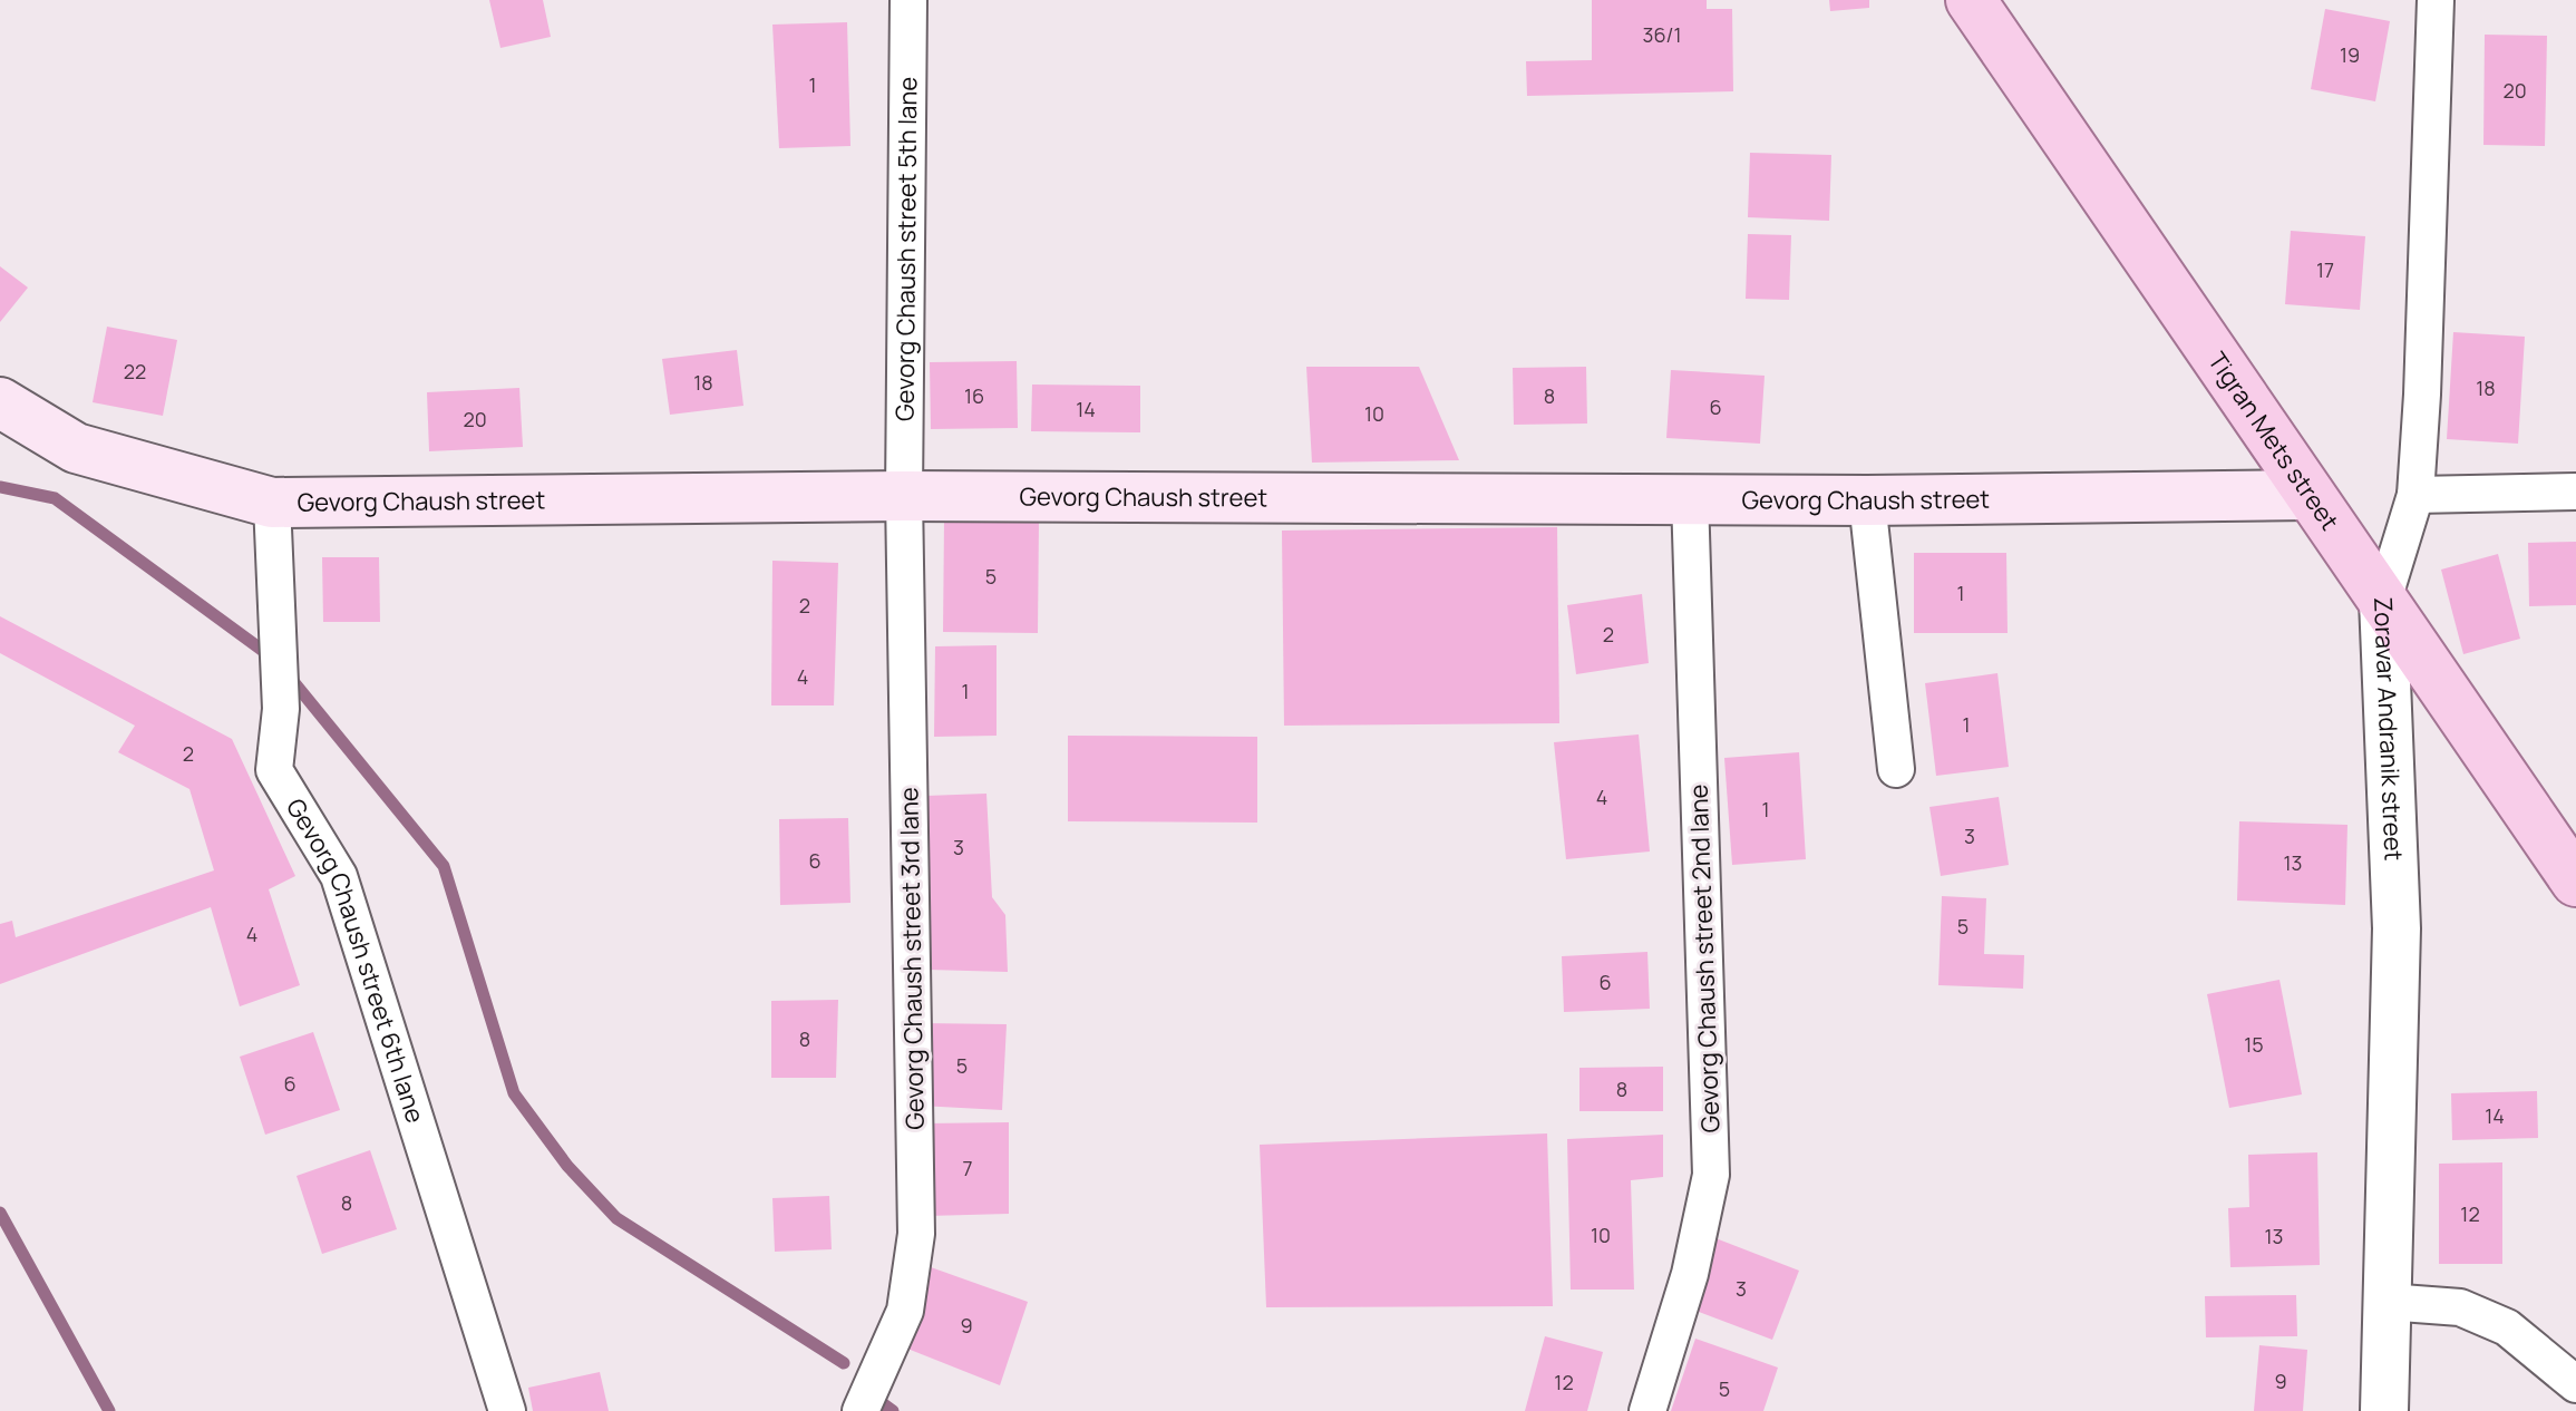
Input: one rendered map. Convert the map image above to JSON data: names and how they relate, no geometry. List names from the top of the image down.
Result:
{
  "streets": {
    "main road": ["Tigran Mets street", "Gevorg Chaush street"],
    "street": [
      "Gevorg Chaush street 5th lane",
      "Zoravar Andranik street",
      "Gevorg Chaush street 3rd lane",
      "Gevorg Chaush street 2nd lane",
      "Gevorg Chaush street 6th lane"
    ]
  },
  "crossings": [
    ["Gevorg Chaush street 5th lane", "Gevorg Chaush street"],
    ["Gevorg Chaush street 5th lane", "Gevorg Chaush street 3rd lane"],
    ["Tigran Mets street", "Gevorg Chaush street"],
    ["Tigran Mets street", "Zoravar Andranik street"],
    ["Gevorg Chaush street", "Gevorg Chaush street 3rd lane"],
    ["Gevorg Chaush street", "Gevorg Chaush street 2nd lane"],
    ["Gevorg Chaush street", "Gevorg Chaush street 6th lane"]
  ],
  "house_numbers": [
    "36/1",
    "19",
    "1",
    "20",
    "17",
    "22",
    "18",
    "18",
    "16",
    "8",
    "6",
    "14",
    "10",
    "20",
    "5",
    "1",
    "2",
    "2",
    "4",
    "1",
    "1",
    "2",
    "4",
    "1",
    "3",
    "3",
    "6",
    "13",
    "5",
    "4",
    "6",
    "8",
    "15",
    "5",
    "6",
    "8",
    "14",
    "7",
    "8",
    "12",
    "10",
    "13",
    "3",
    "9",
    "9",
    "12",
    "5"
  ]
}
